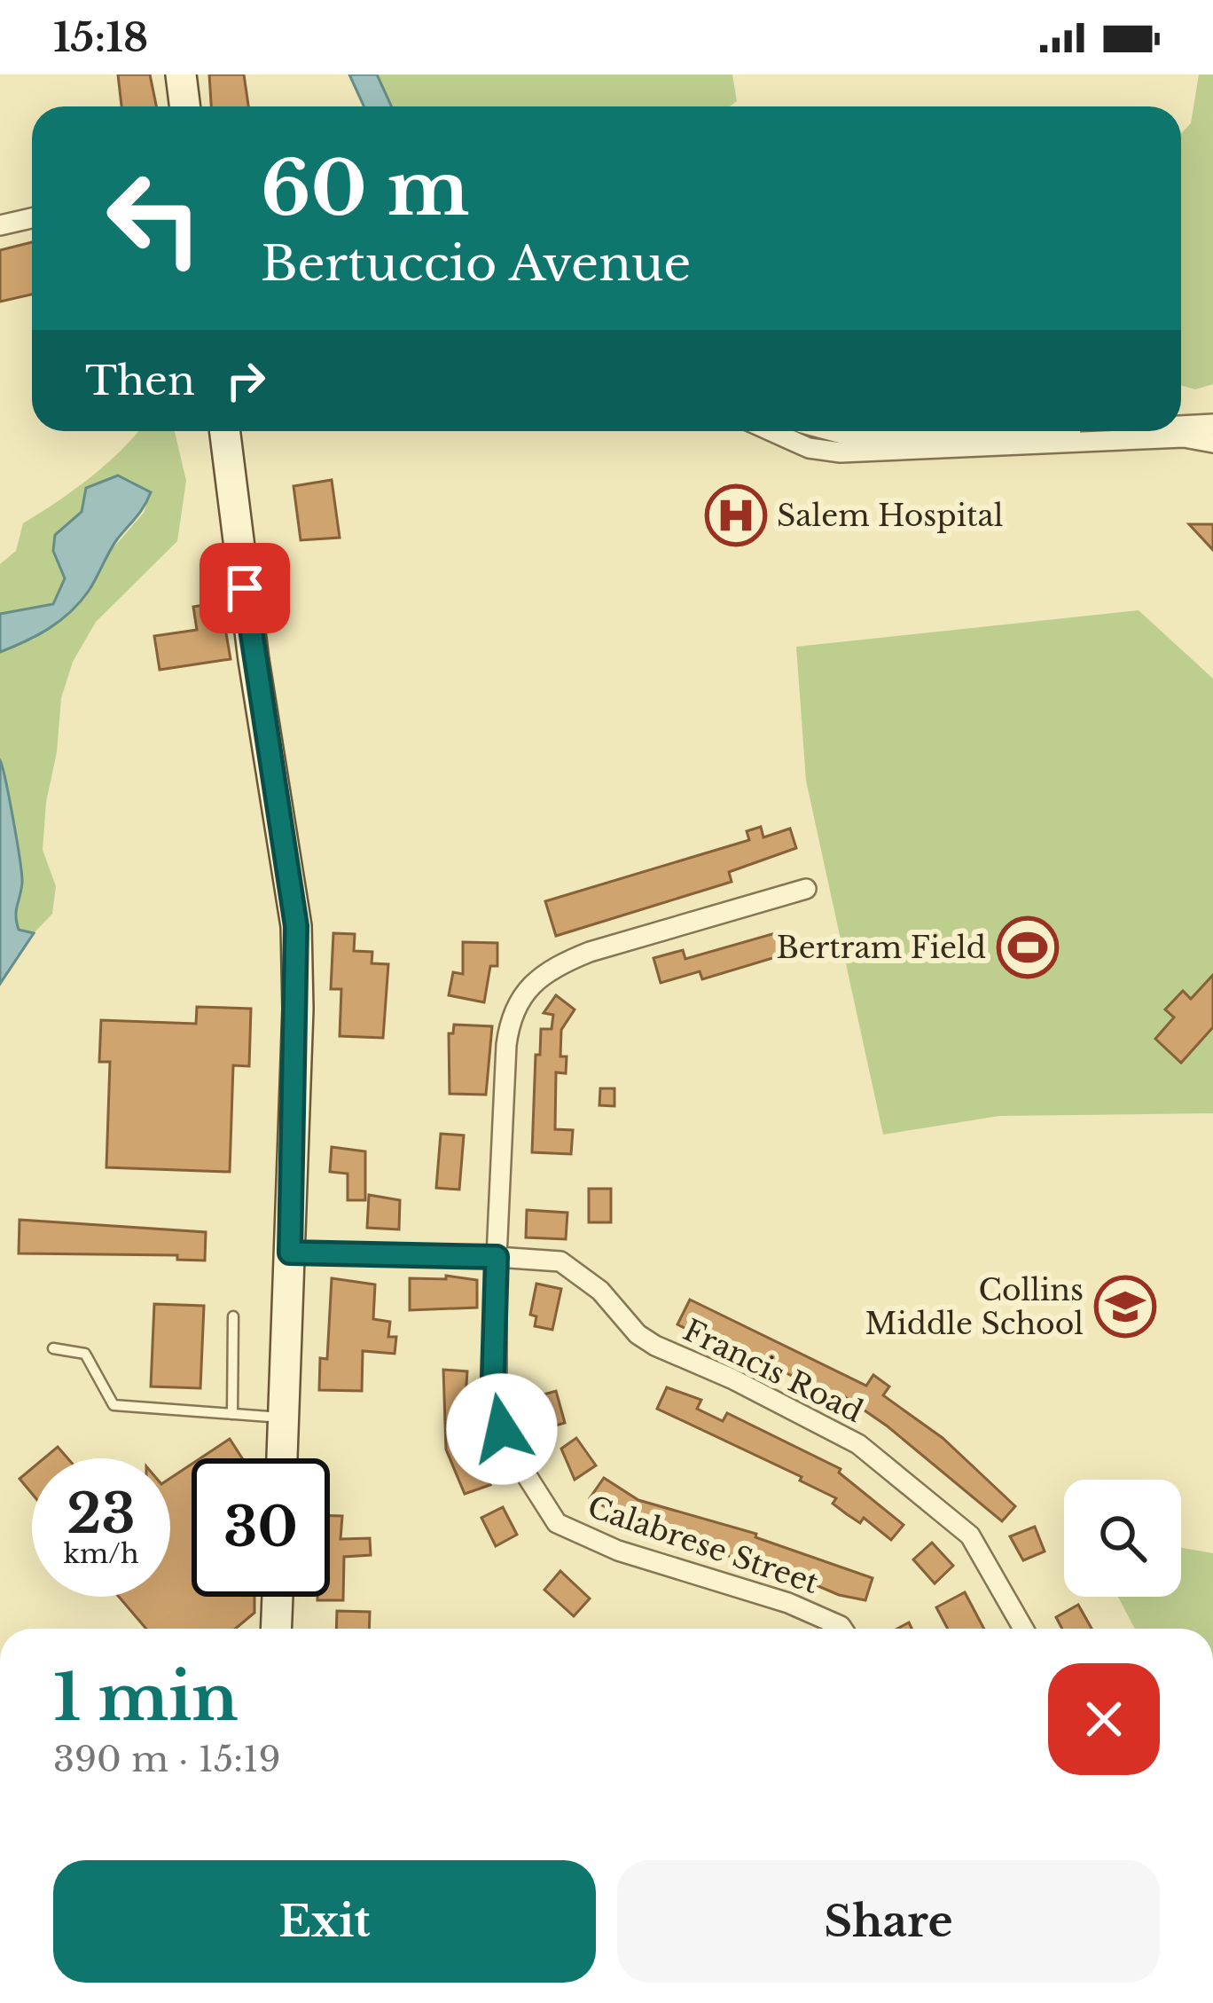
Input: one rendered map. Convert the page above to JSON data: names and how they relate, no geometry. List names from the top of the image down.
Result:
{
  "streets": {
    "street": ["Francis Road", "Calabrese Street"]
  },
  "crossings": [
    ["Francis Road", "Calabrese Street"]
  ],
  "places": {
    "hospital": ["Salem Hospital"],
    "sports": ["Bertram Field"],
    "school or university": ["Collins Middle School"]
  },
  "page": {
    "status": "15:18",
    "turn": ["60 m", "Bertuccio Avenue"],
    "then": "Then",
    "speed": "23 km/h",
    "limit": "30",
    "heading": ["1 min", "390 m · 15:19"],
    "buttons": ["Exit", "Share"]
  }
}
